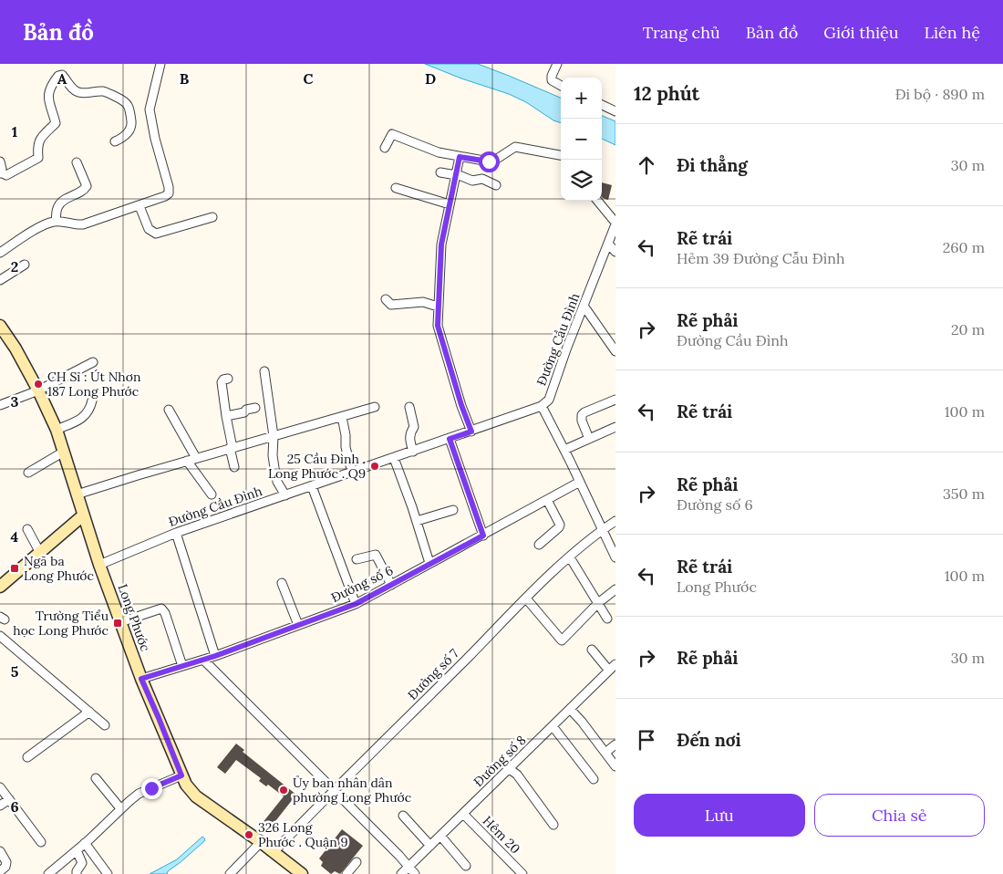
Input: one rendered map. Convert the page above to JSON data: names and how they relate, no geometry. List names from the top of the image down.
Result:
{
  "streets": {
    "street": [
      "Đường Cầu Đình",
      "Đường số 6",
      "Long Phước",
      "Đường số 7",
      "Đường số 8",
      "Hẻm 20"
    ]
  },
  "crossings": [
    ["Đường Cầu Đình", "Long Phước"],
    ["Đường số 6", "Long Phước"],
    ["Long Phước", "Đường số 7"],
    ["Đường số 8", "Hẻm 20"]
  ],
  "places": {
    "other": [
      "CH Sỉ : Út Nhơn 187 Long Phước",
      "25 Cầu Đình . Long Phước . Q9",
      "Ủy ban nhân dân phường Long Phước",
      "326 Long Phước . Quận 9"
    ],
    "transit": ["Ngã ba Long Phước", "Trường Tiểu học Long Phước"]
  },
  "page": {
    "header": "Bản đồ",
    "nav": [
      "Trang chủ",
      "Bản đồ",
      "Giới thiệu",
      "Liên hệ"
    ],
    "heading": ["12 phút", "Đi bộ · 890 m"],
    "map_buttons": ["+", "−"],
    "list": [
      ["Đi thẳng", "30 m"],
      ["Rẽ trái", "Hẻm 39 Đường Cẫu Đình", "260 m"],
      ["Rẽ phải", "Đường Cầu Đình", "20 m"],
      ["Rẽ trái", "100 m"],
      ["Rẽ phải", "Đường số 6", "350 m"],
      ["Rẽ trái", "Long Phước", "100 m"],
      ["Rẽ phải", "30 m"],
      "Đến nơi"
    ],
    "buttons": ["Lưu", "Chia sẻ"]
  },
  "grid": {
    "columns": [
      "A",
      "B",
      "C",
      "D"
    ],
    "rows": [
      "1",
      "2",
      "3",
      "4",
      "5",
      "6"
    ]
  }
}
